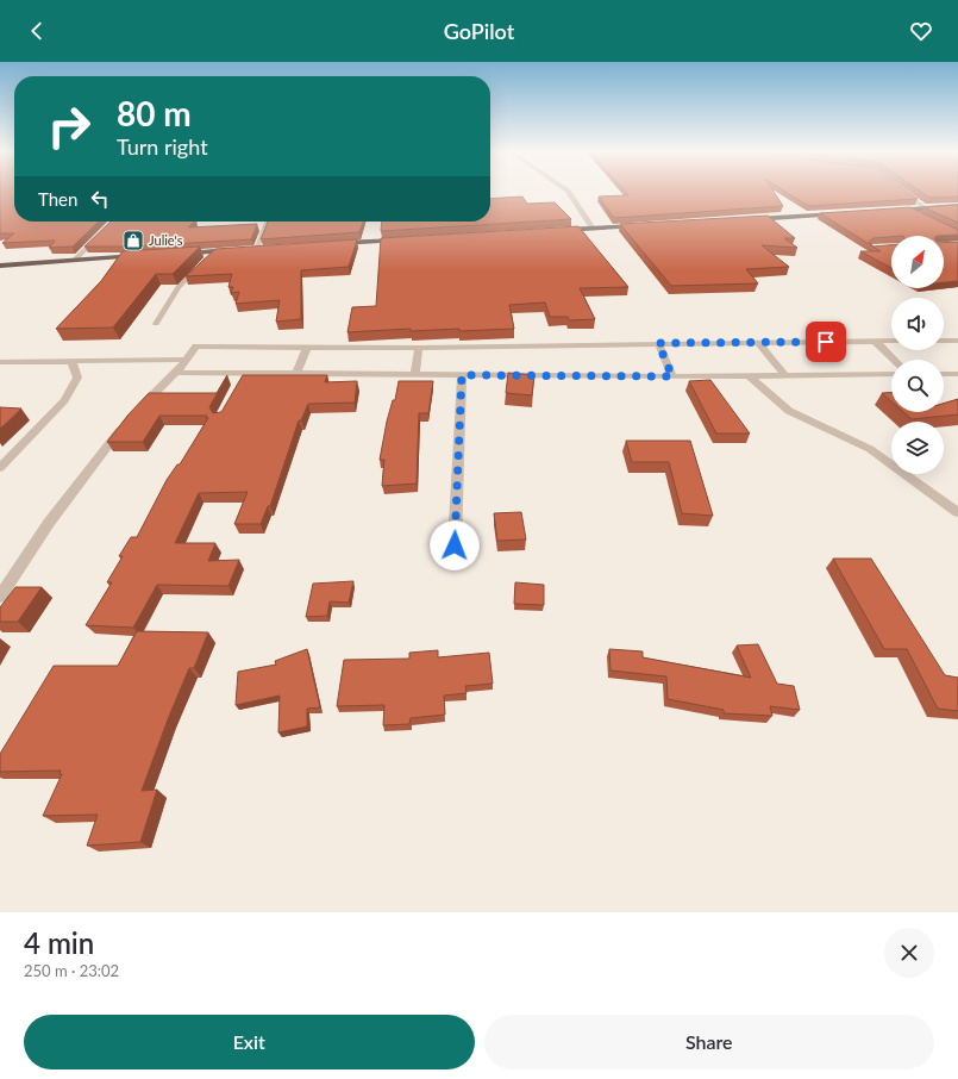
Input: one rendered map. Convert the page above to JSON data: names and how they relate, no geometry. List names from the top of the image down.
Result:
{
  "places": {
    "shop": ["Julie's"]
  },
  "north": "top right",
  "page": {
    "header": "GoPilot",
    "turn": ["80 m", "Turn right"],
    "then": "Then",
    "heading": ["4 min", "250 m · 23:02"],
    "buttons": ["Exit", "Share"]
  }
}
